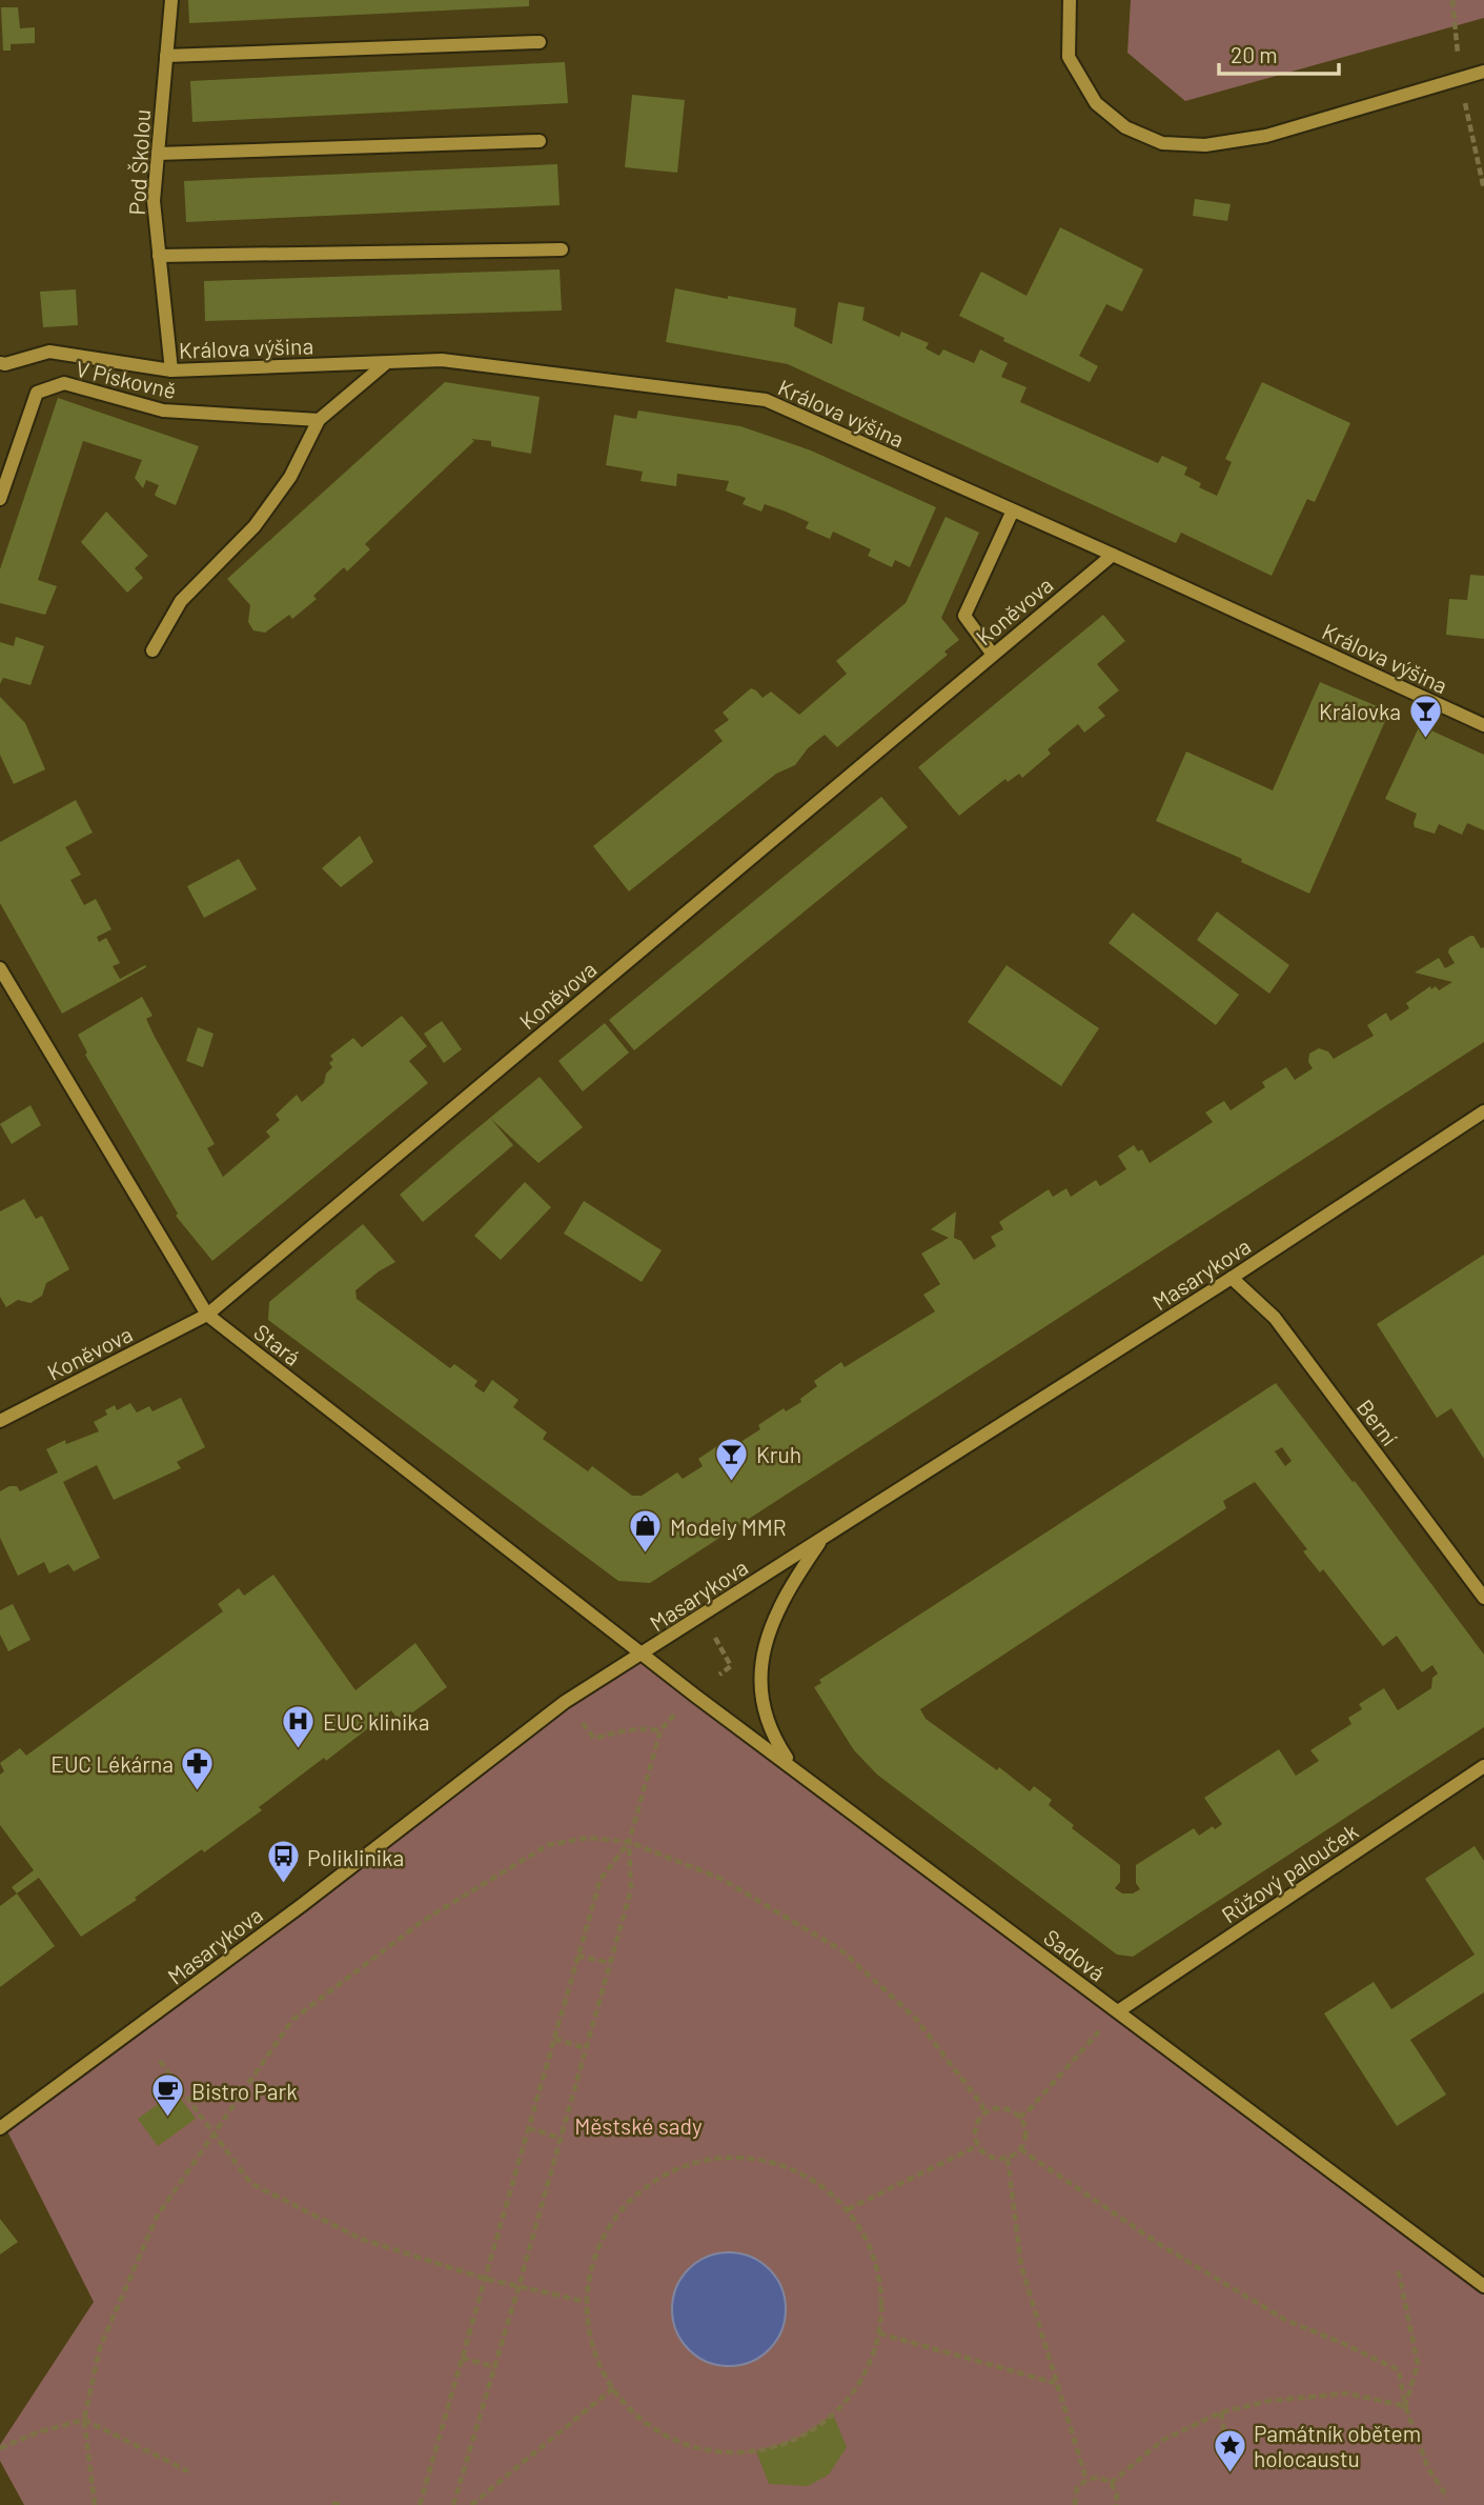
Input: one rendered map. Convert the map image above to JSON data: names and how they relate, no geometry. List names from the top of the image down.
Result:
{
  "streets": {
    "street": [
      "Pod Školou",
      "Králova výšina",
      "V Pískovně",
      "Koněvova",
      "Masarykova",
      "Stará",
      "Berní",
      "Růžový palouček",
      "Sadová"
    ]
  },
  "crossings": [
    ["Pod Školou", "Králova výšina"],
    ["Králova výšina", "Koněvova"],
    ["Koněvova", "Stará"],
    ["Masarykova", "Stará"],
    ["Masarykova", "Berní"],
    ["Masarykova", "Sadová"],
    ["Stará", "Sadová"],
    ["Růžový palouček", "Sadová"]
  ],
  "parks": ["Městské sady"],
  "places": {
    "bar": ["Královka", "Kruh"],
    "shop": ["Modely MMR"],
    "hospital": ["EUC klinika"],
    "pharmacy": ["EUC Lékárna"],
    "bus stop": ["Poliklinika"],
    "cafe": ["Bistro Park"],
    "place": ["Památník obětem holocaustu"]
  },
  "scale_bar": "20 m"
}
